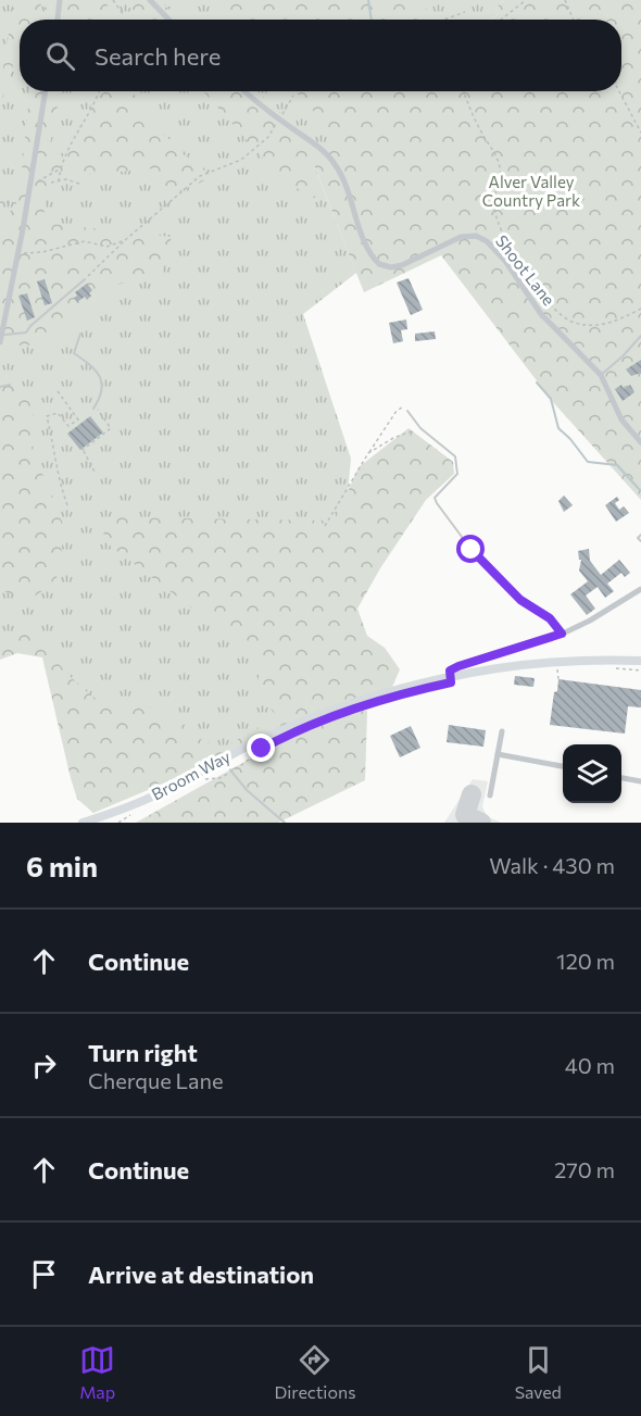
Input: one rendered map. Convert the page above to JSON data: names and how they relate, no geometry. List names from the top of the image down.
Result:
{
  "streets": {
    "main road": ["Broom Way"],
    "street": ["Shoot Lane"]
  },
  "parks": ["Alver Valley Country Park"],
  "page": {
    "search": "Search here",
    "heading": ["6 min", "Walk · 430 m"],
    "list": [
      ["Continue", "120 m"],
      ["Turn right", "Cherque Lane", "40 m"],
      ["Continue", "270 m"],
      "Arrive at destination"
    ],
    "nav": ["Map", "Directions", "Saved"]
  }
}
